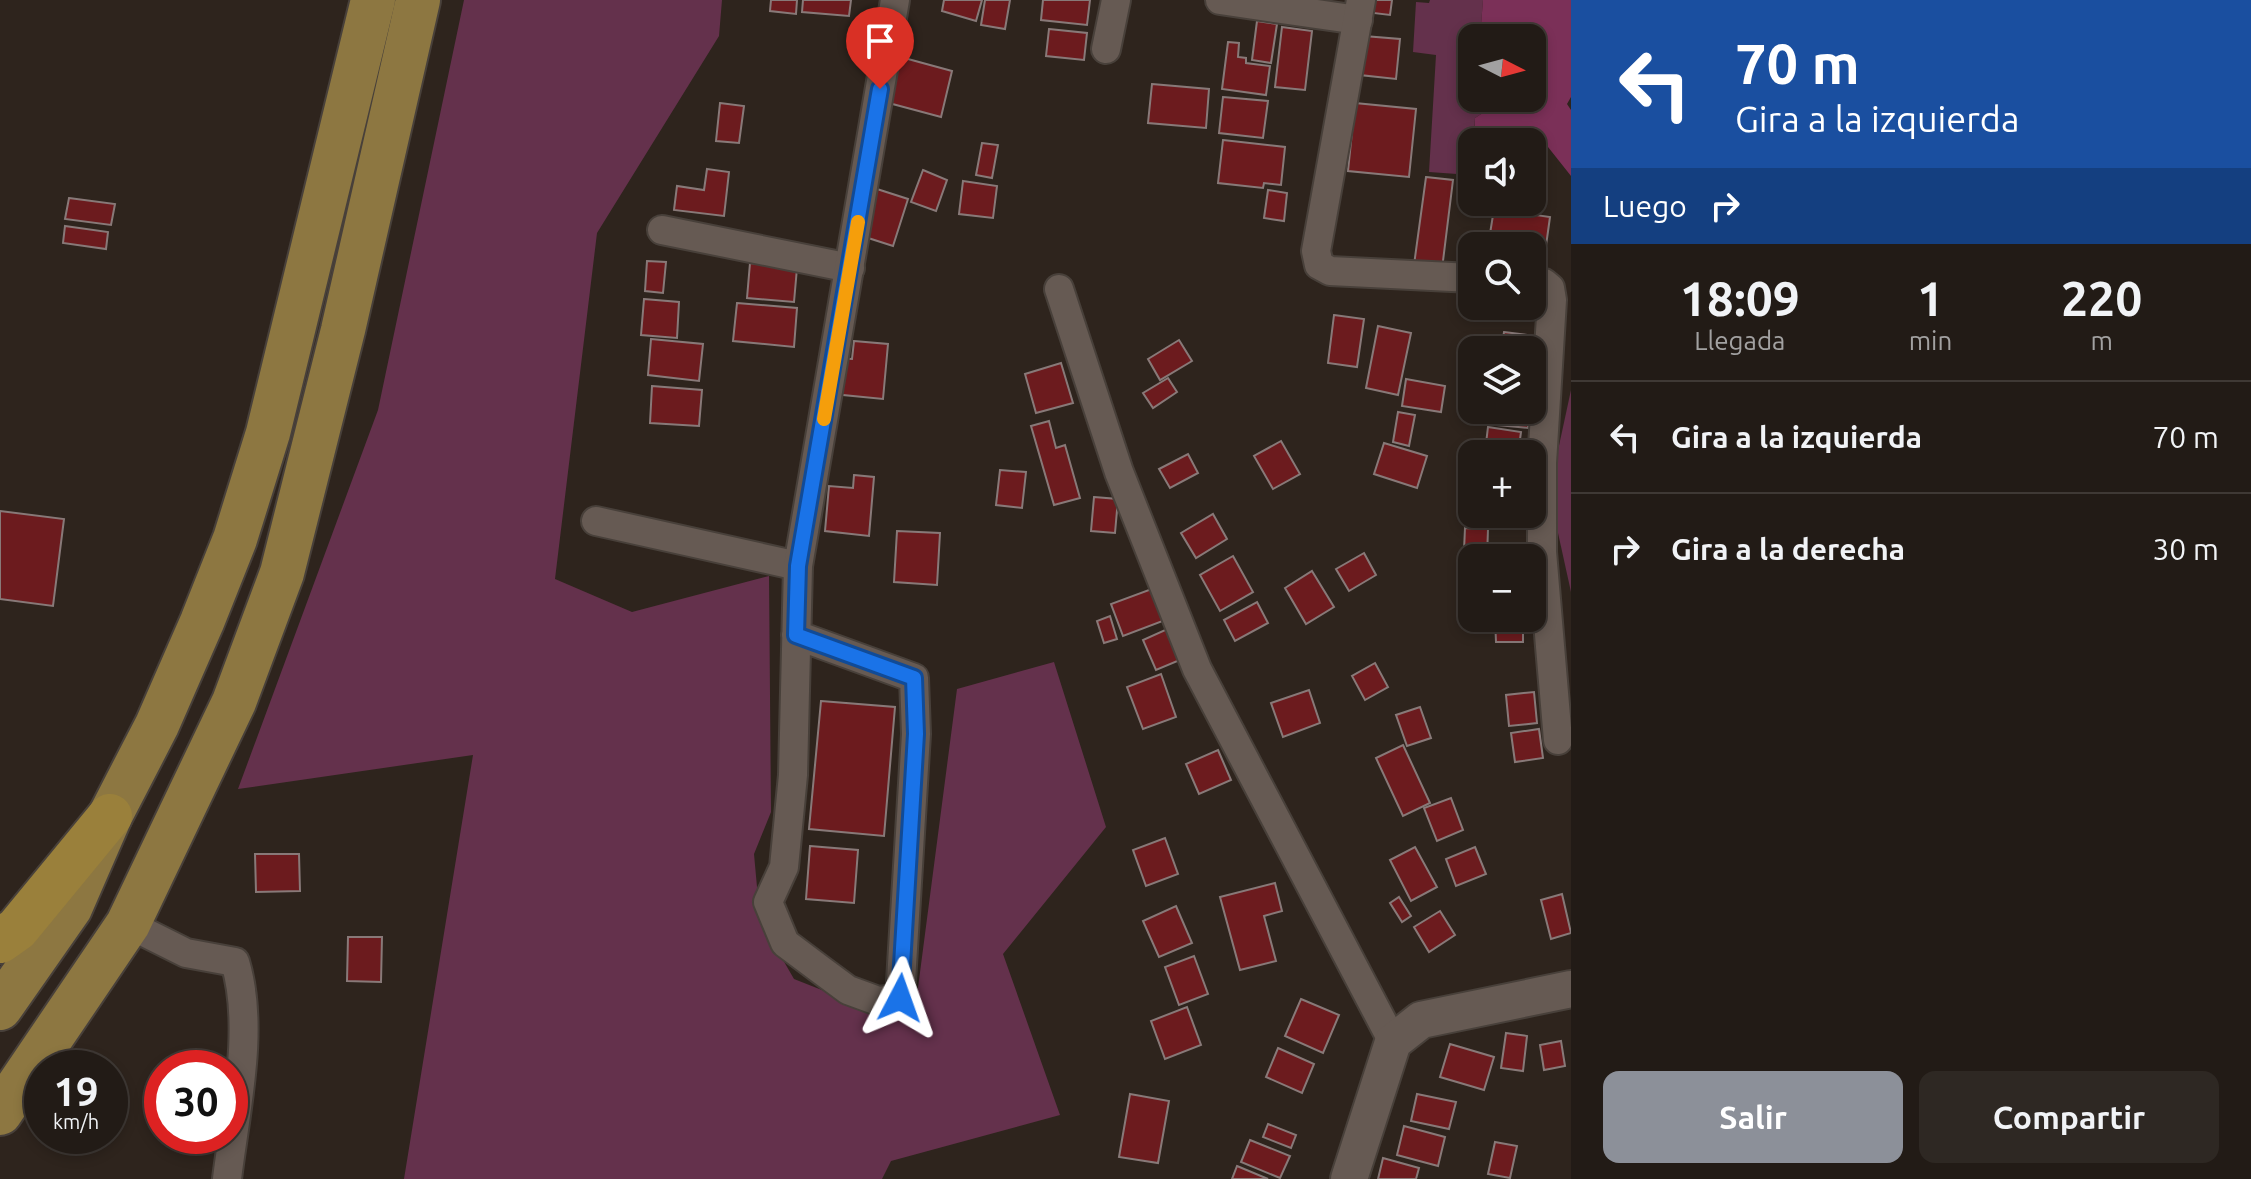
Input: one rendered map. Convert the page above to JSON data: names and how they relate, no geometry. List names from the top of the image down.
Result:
{
  "north": "right",
  "page": {
    "turn": ["70 m", "Gira a la izquierda"],
    "map_buttons": ["+", "−"],
    "then": "Luego",
    "eta": [
      "18:09",
      "Llegada",
      "1",
      "min",
      "220",
      "m"
    ],
    "list": [
      {
        "name": "Gira a la izquierda",
        "value": "70 m"
      },
      {
        "name": "Gira a la derecha",
        "value": "30 m"
      }
    ],
    "speed": "19 km/h",
    "limit": "30",
    "buttons": ["Salir", "Compartir"]
  }
}
